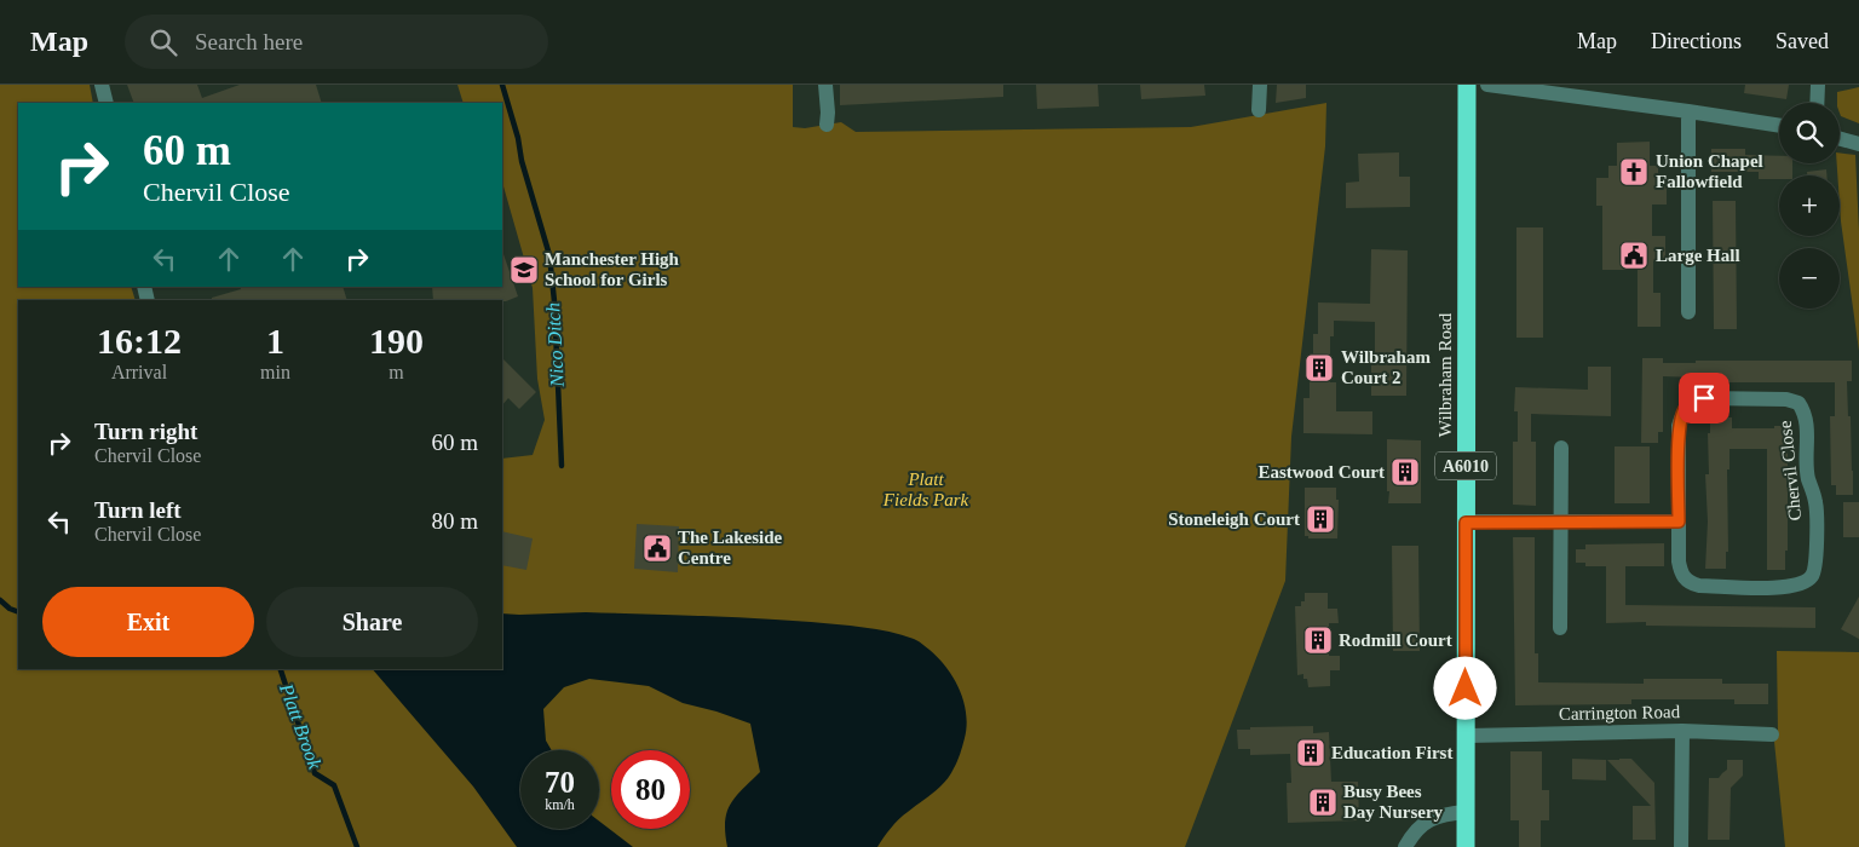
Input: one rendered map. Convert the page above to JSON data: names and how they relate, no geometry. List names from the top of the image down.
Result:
{
  "streets": {
    "highway": ["Wilbraham Road", "A6010"],
    "street": ["Chervil Close", "Carrington Road"]
  },
  "crossings": [
    ["Wilbraham Road", "Carrington Road"]
  ],
  "water": ["Nico Ditch", "Platt Brook"],
  "parks": ["Platt Fields Park"],
  "places": {
    "church": ["Union Chapel Fallowfield"],
    "public building": ["Large Hall", "The Lakeside Centre"],
    "school or university": ["Manchester High School for Girls"],
    "building": [
      "Wilbraham Court 2",
      "Eastwood Court",
      "Stoneleigh Court",
      "Rodmill Court",
      "Education First",
      "Busy Bees Day Nursery"
    ]
  },
  "page": {
    "header": "Map",
    "search": "Search here",
    "nav": ["Map", "Directions", "Saved"],
    "map_buttons": ["+", "−"],
    "turn": ["60 m", "Chervil Close"],
    "eta": [
      "16:12",
      "Arrival",
      "1",
      "min",
      "190",
      "m"
    ],
    "list": [
      {
        "name": "Turn right",
        "note": "Chervil Close",
        "value": "60 m"
      },
      {
        "name": "Turn left",
        "note": "Chervil Close",
        "value": "80 m"
      }
    ],
    "buttons": ["Exit", "Share"],
    "speed": "70 km/h",
    "limit": "80"
  }
}
